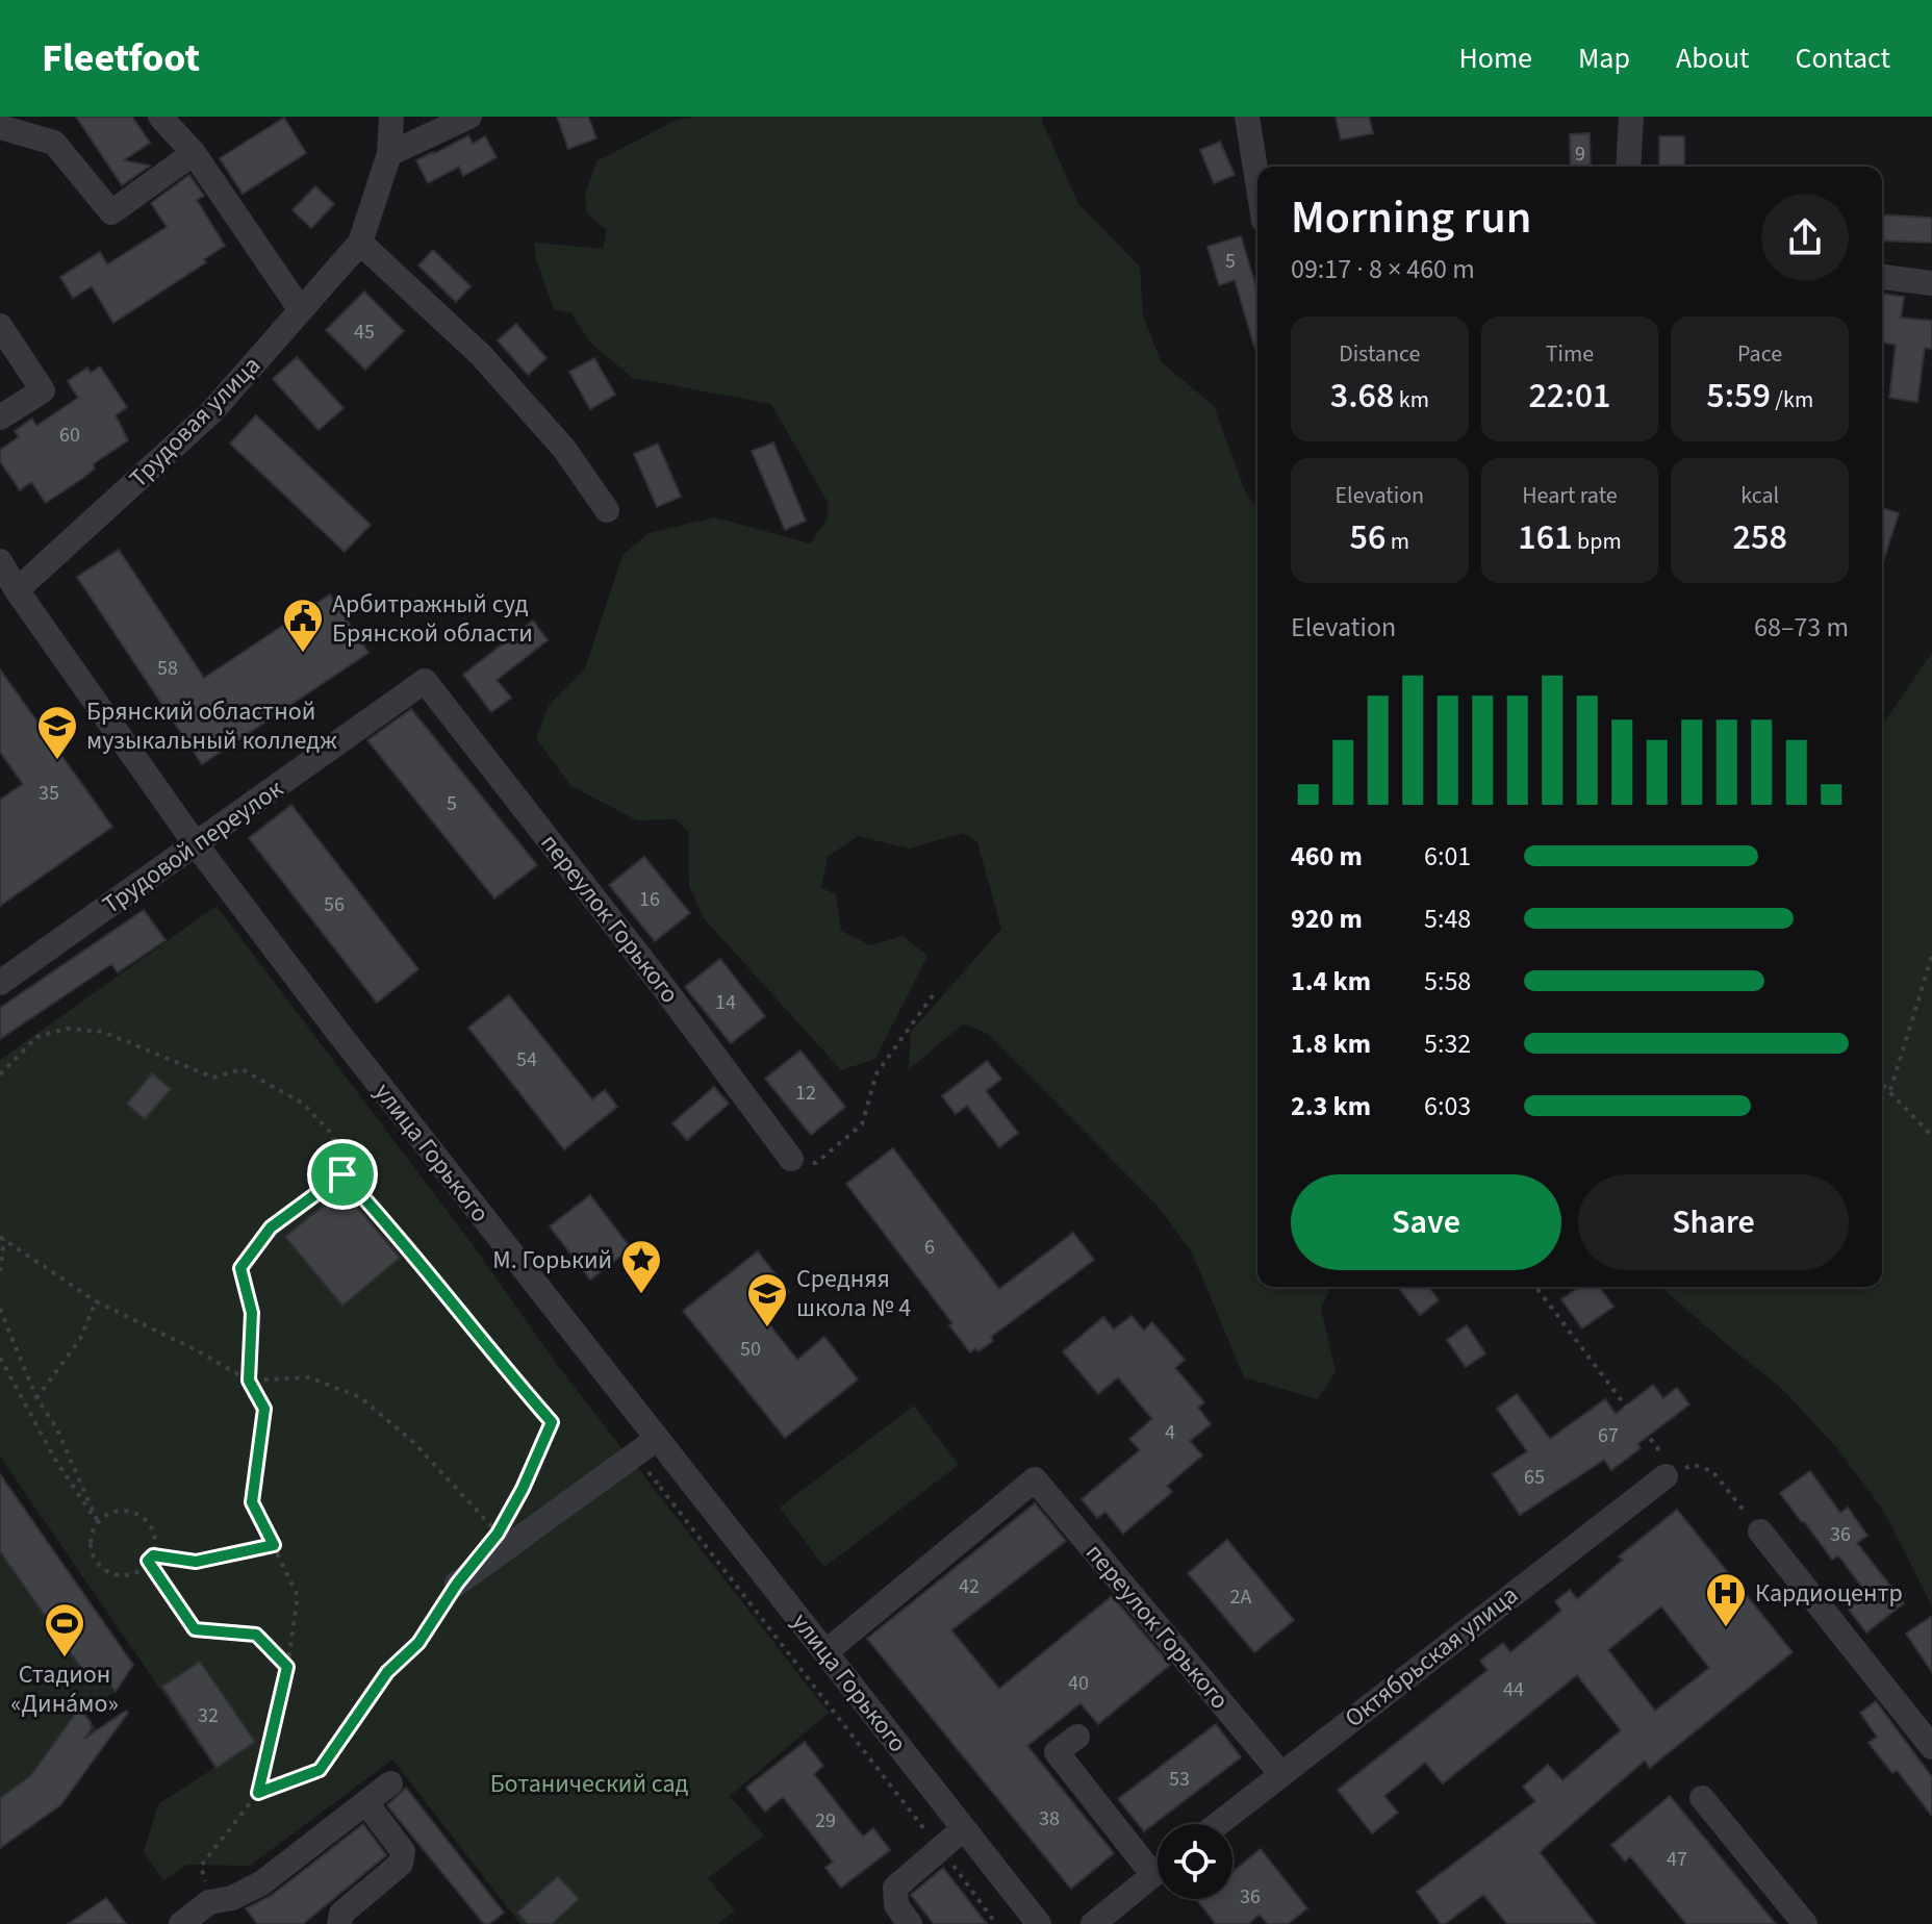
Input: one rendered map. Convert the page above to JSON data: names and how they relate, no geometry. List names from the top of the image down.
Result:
{
  "streets": {
    "street": [
      "Трудовая улица",
      "Трудовой переулок",
      "переулок Горького",
      "улица Горького",
      "Октябрьская улица"
    ]
  },
  "crossings": [
    ["Трудовая улица", "улица Горького"],
    ["Трудовой переулок", "переулок Горького"],
    ["Трудовой переулок", "улица Горького"],
    ["переулок Горького", "улица Горького"],
    ["переулок Горького", "Октябрьская улица"]
  ],
  "parks": ["Ботанический сад"],
  "places": {
    "public building": ["Арбитражный суд Брянской области"],
    "school or university": ["Брянский областной музыкальный колледж", "Средняя школа № 4"],
    "place": ["М. Горький"],
    "hospital": ["Кардиоцентр"],
    "sports": ["Стадион «Дина́мо»"]
  },
  "house_numbers": [
    "9",
    "5",
    "45",
    "60",
    "58",
    "35",
    "5",
    "16",
    "56",
    "14",
    "54",
    "12",
    "6",
    "50",
    "4",
    "67",
    "65",
    "36",
    "42",
    "2А",
    "40",
    "44",
    "32",
    "53",
    "38",
    "29",
    "47",
    "36"
  ],
  "page": {
    "header": "Fleetfoot",
    "nav": [
      "Home",
      "Map",
      "About",
      "Contact"
    ],
    "heading": ["Morning run", "09:17 · 8 × 460 m"],
    "stats": [
      ["Distance", "3.68 km"],
      ["Time", "22:01"],
      ["Pace", "5:59 /km"],
      ["Elevation", "56 m"],
      ["Heart rate", "161 bpm"],
      ["kcal", "258"]
    ],
    "chart": ["Elevation", "68–73 m"],
    "list": [
      {
        "name": "460 m",
        "note": "6:01"
      },
      {
        "name": "920 m",
        "note": "5:48"
      },
      {
        "name": "1.4 km",
        "note": "5:58"
      },
      {
        "name": "1.8 km",
        "note": "5:32"
      },
      {
        "name": "2.3 km",
        "note": "6:03"
      }
    ],
    "buttons": ["Save", "Share"]
  }
}
